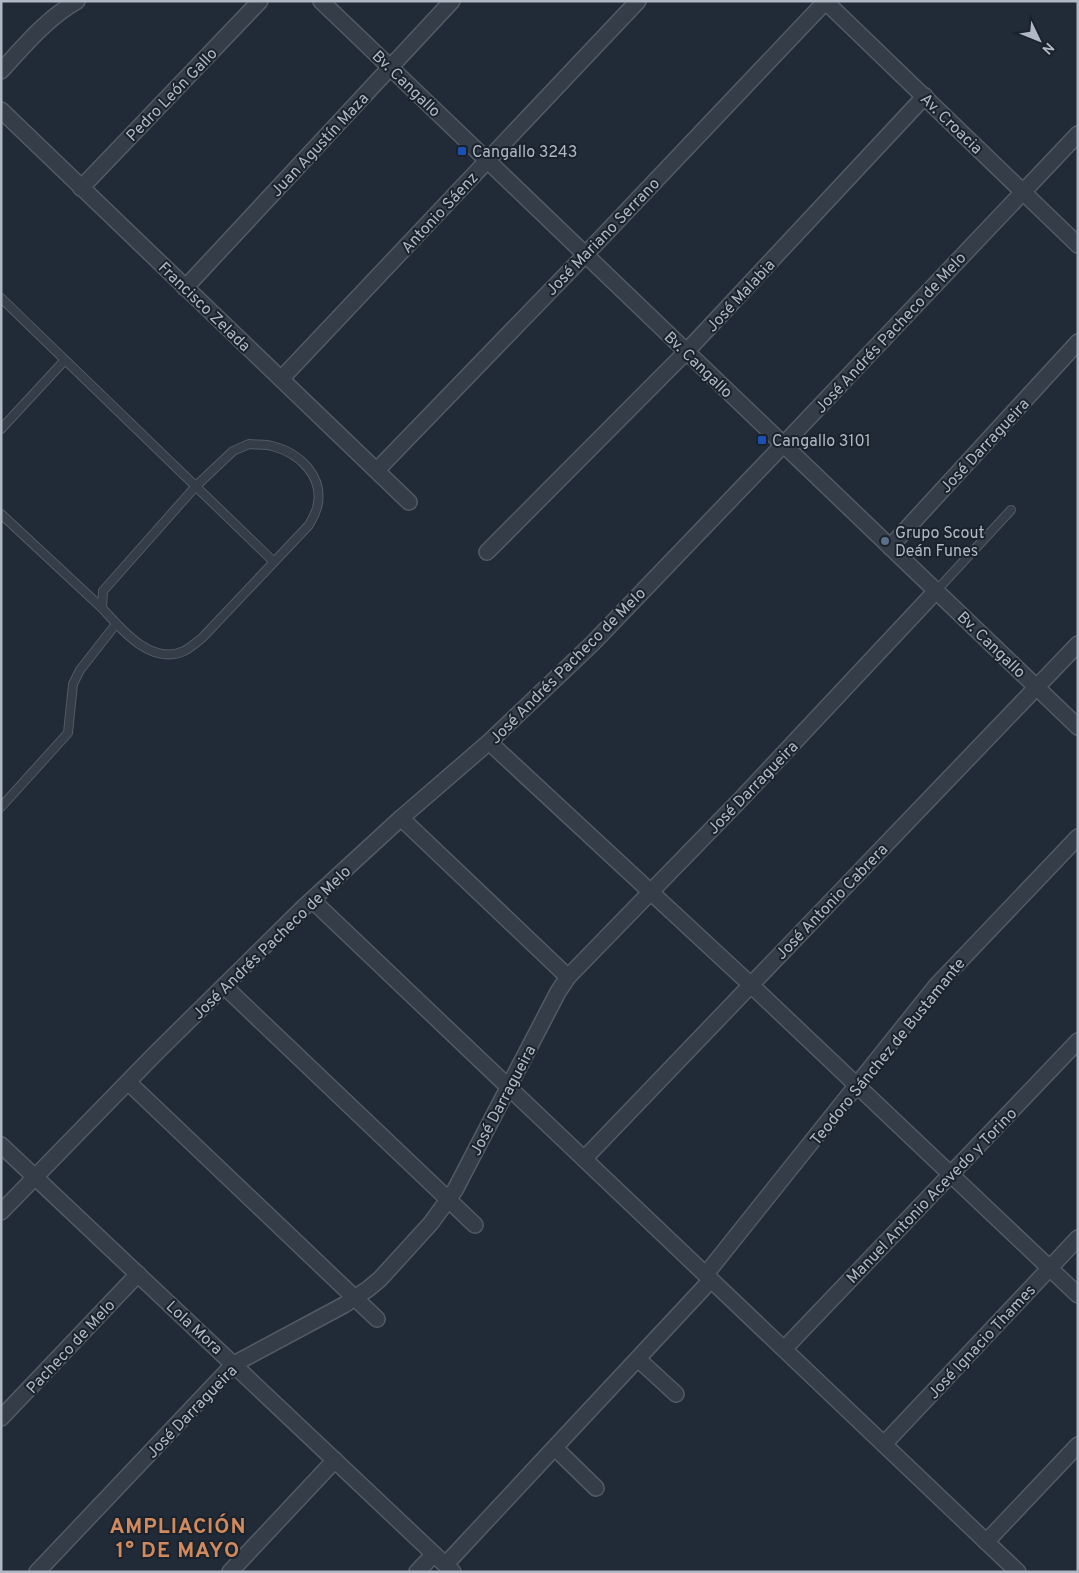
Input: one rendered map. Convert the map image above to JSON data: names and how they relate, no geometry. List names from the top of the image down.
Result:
{
  "streets": {
    "street": [
      "Bv. Cangallo",
      "Pedro León Gallo",
      "Av. Croacia",
      "Juan Agustín Maza",
      "Antonio Sáenz",
      "José Mariano Serrano",
      "José Malabia",
      "Francisco Zelada",
      "José Andrés Pacheco de Melo",
      "José Darragueira",
      "José Antonio Cabrera",
      "Teodoro Sánchez de Bustamante",
      "Manuel Antonio Acevedo y Torino",
      "Lola Mora",
      "José Ignacio Thames",
      "Pacheco de Melo"
    ]
  },
  "crossings": [
    ["Bv. Cangallo", "Juan Agustín Maza"],
    ["Bv. Cangallo", "Antonio Sáenz"],
    ["Bv. Cangallo", "José Mariano Serrano"],
    ["Bv. Cangallo", "José Malabia"],
    ["Bv. Cangallo", "José Andrés Pacheco de Melo"],
    ["Bv. Cangallo", "José Darragueira"],
    ["Bv. Cangallo", "José Antonio Cabrera"],
    ["Pedro León Gallo", "Francisco Zelada"],
    ["Av. Croacia", "José Mariano Serrano"],
    ["Av. Croacia", "José Malabia"],
    ["Av. Croacia", "José Andrés Pacheco de Melo"],
    ["Juan Agustín Maza", "Francisco Zelada"],
    ["Antonio Sáenz", "Francisco Zelada"],
    ["José Mariano Serrano", "Francisco Zelada"],
    ["José Andrés Pacheco de Melo", "Lola Mora"],
    ["José Darragueira", "Lola Mora"],
    ["Teodoro Sánchez de Bustamante", "Lola Mora"],
    ["Lola Mora", "Pacheco de Melo"]
  ],
  "districts": ["AMPLIACIÓN 1° DE MAYO"],
  "places": {
    "transit": ["Cangallo 3243", "Cangallo 3101"],
    "other": ["Grupo Scout Deán Funes"]
  },
  "north": "bottom right"
}
